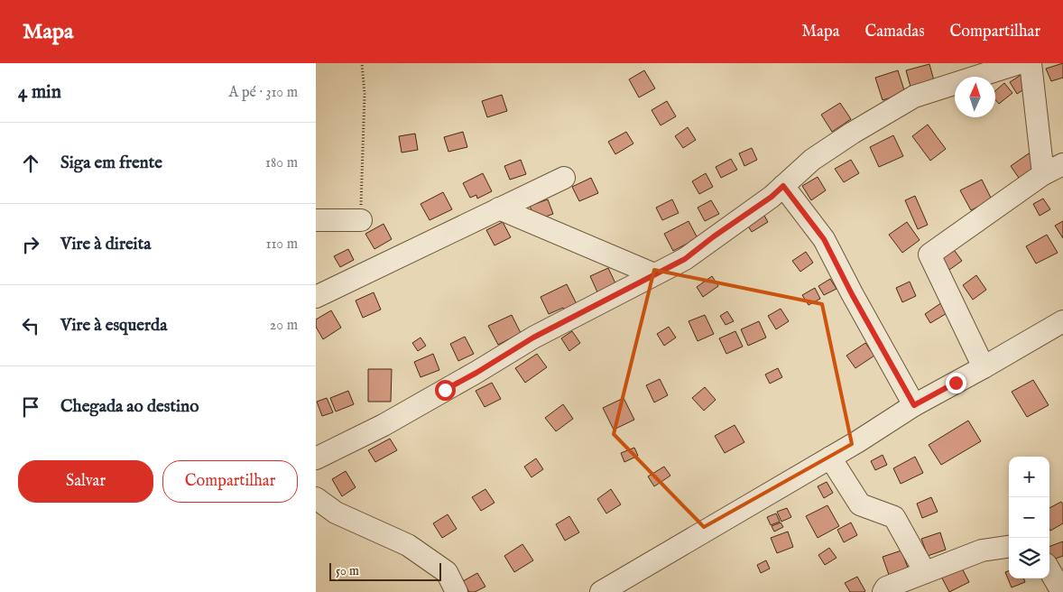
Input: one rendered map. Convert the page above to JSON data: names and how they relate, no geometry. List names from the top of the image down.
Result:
{
  "scale_bar": "50 m",
  "north": "top",
  "page": {
    "header": "Mapa",
    "nav": ["Mapa", "Camadas", "Compartilhar"],
    "heading": ["4 min", "A pé · 310 m"],
    "list": [
      ["Siga em frente", "180 m"],
      ["Vire à direita", "110 m"],
      ["Vire à esquerda", "20 m"],
      "Chegada ao destino"
    ],
    "buttons": ["Salvar", "Compartilhar"],
    "map_buttons": ["+", "−"],
    "scale": "50 m"
  }
}
